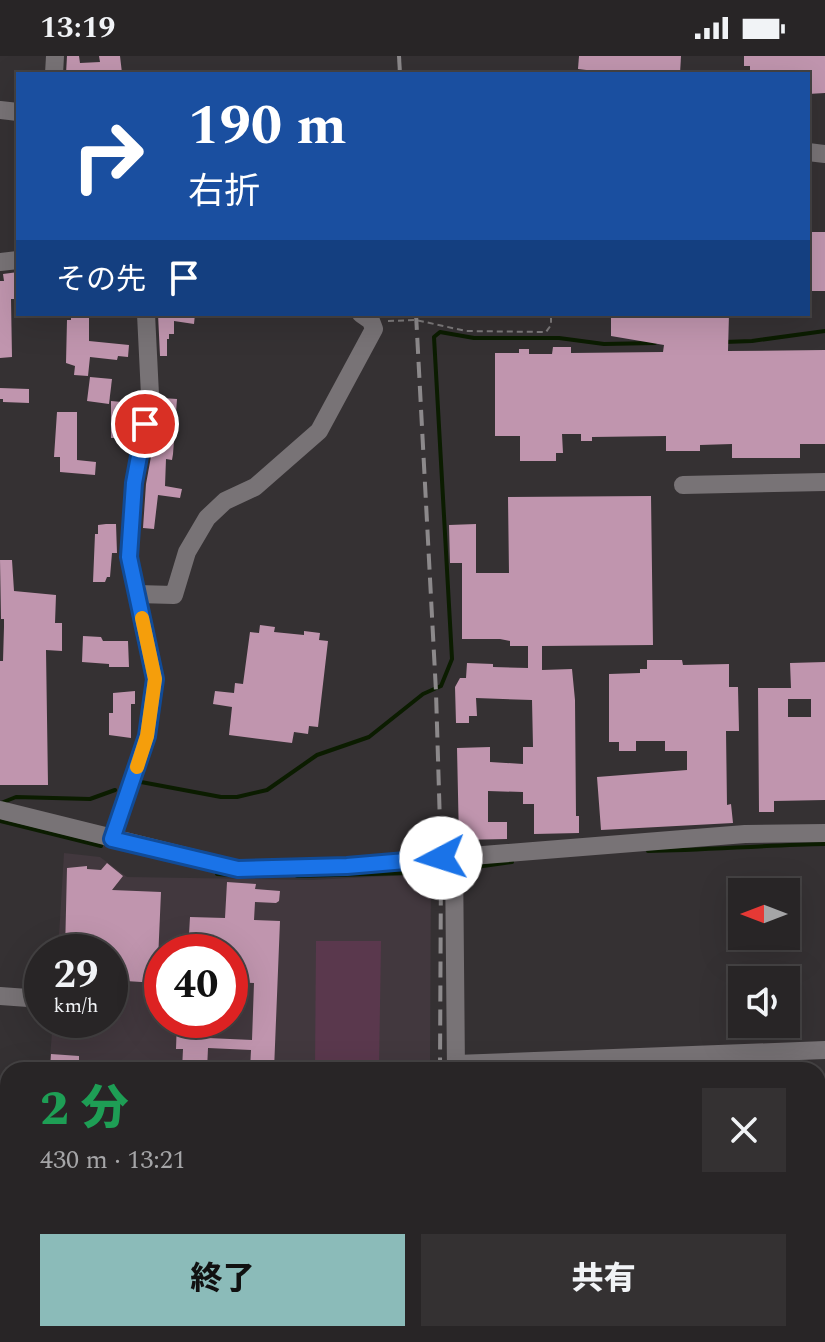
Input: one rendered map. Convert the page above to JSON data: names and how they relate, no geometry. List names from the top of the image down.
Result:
{
  "north": "left",
  "page": {
    "status": "13:19",
    "turn": ["190 m", "右折"],
    "then": "その先",
    "speed": "29 km/h",
    "limit": "40",
    "heading": ["2 分", "430 m · 13:21"],
    "buttons": ["終了", "共有"]
  }
}
